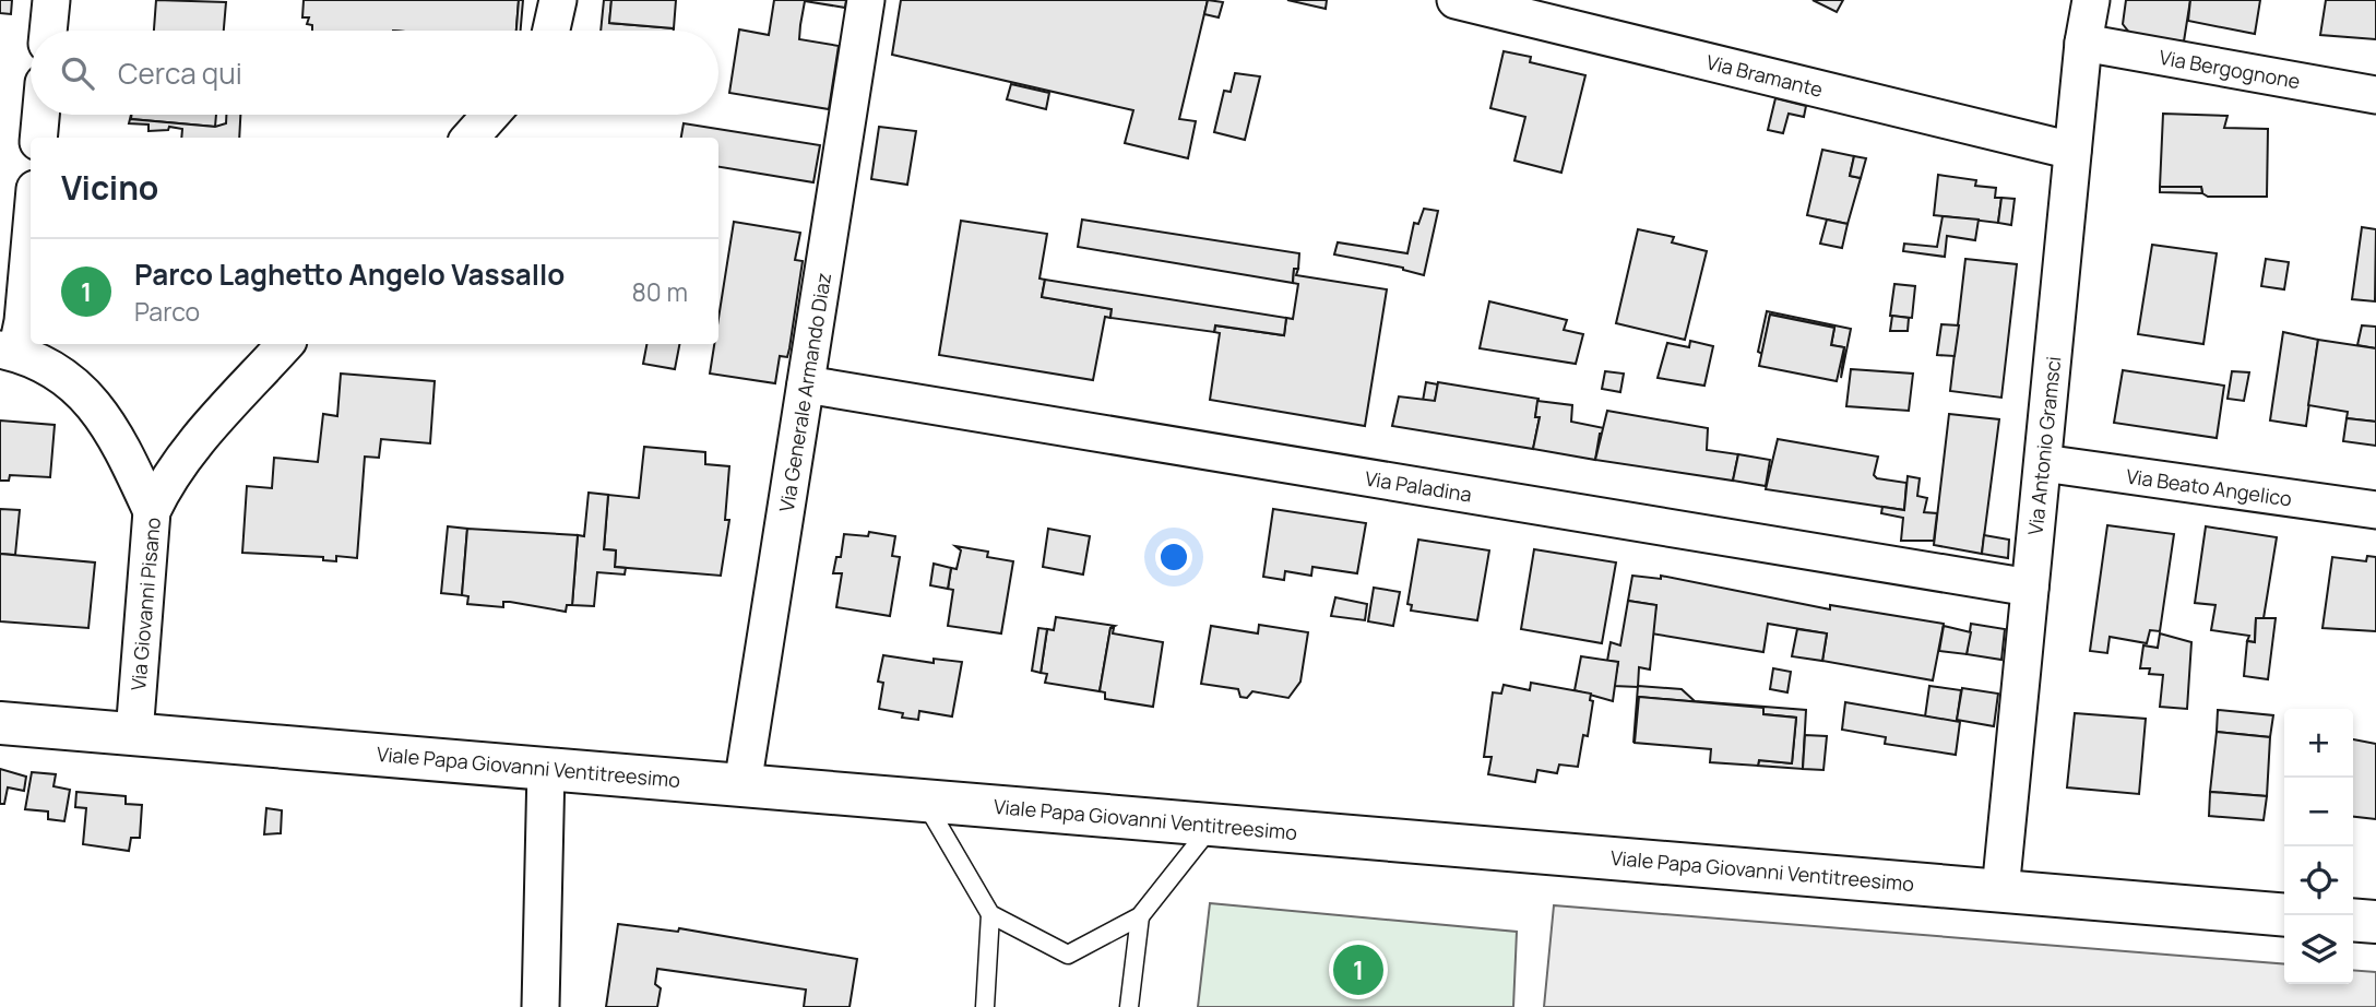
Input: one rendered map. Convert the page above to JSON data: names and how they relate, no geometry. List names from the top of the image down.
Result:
{
  "streets": {
    "street": [
      "Via Bergognone",
      "Via Bramante",
      "Via Generale Armando Diaz",
      "Via Antonio Gramsci",
      "Via Paladina",
      "Via Beato Angelico",
      "Via Giovanni Pisano",
      "Viale Papa Giovanni Ventitreesimo"
    ]
  },
  "crossings": [
    ["Via Bergognone", "Via Antonio Gramsci"],
    ["Via Bramante", "Via Antonio Gramsci"],
    ["Via Generale Armando Diaz", "Via Paladina"],
    ["Via Generale Armando Diaz", "Viale Papa Giovanni Ventitreesimo"],
    ["Via Antonio Gramsci", "Via Paladina"],
    ["Via Antonio Gramsci", "Via Beato Angelico"],
    ["Via Antonio Gramsci", "Viale Papa Giovanni Ventitreesimo"],
    ["Via Giovanni Pisano", "Viale Papa Giovanni Ventitreesimo"]
  ],
  "page": {
    "search": "Cerca qui",
    "heading": "Vicino",
    "list": [
      {
        "mark": "1",
        "name": "Parco Laghetto Angelo Vassallo",
        "note": "Parco",
        "value": "80 m"
      }
    ],
    "map_buttons": ["+", "−"],
    "pins": "1"
  }
}
